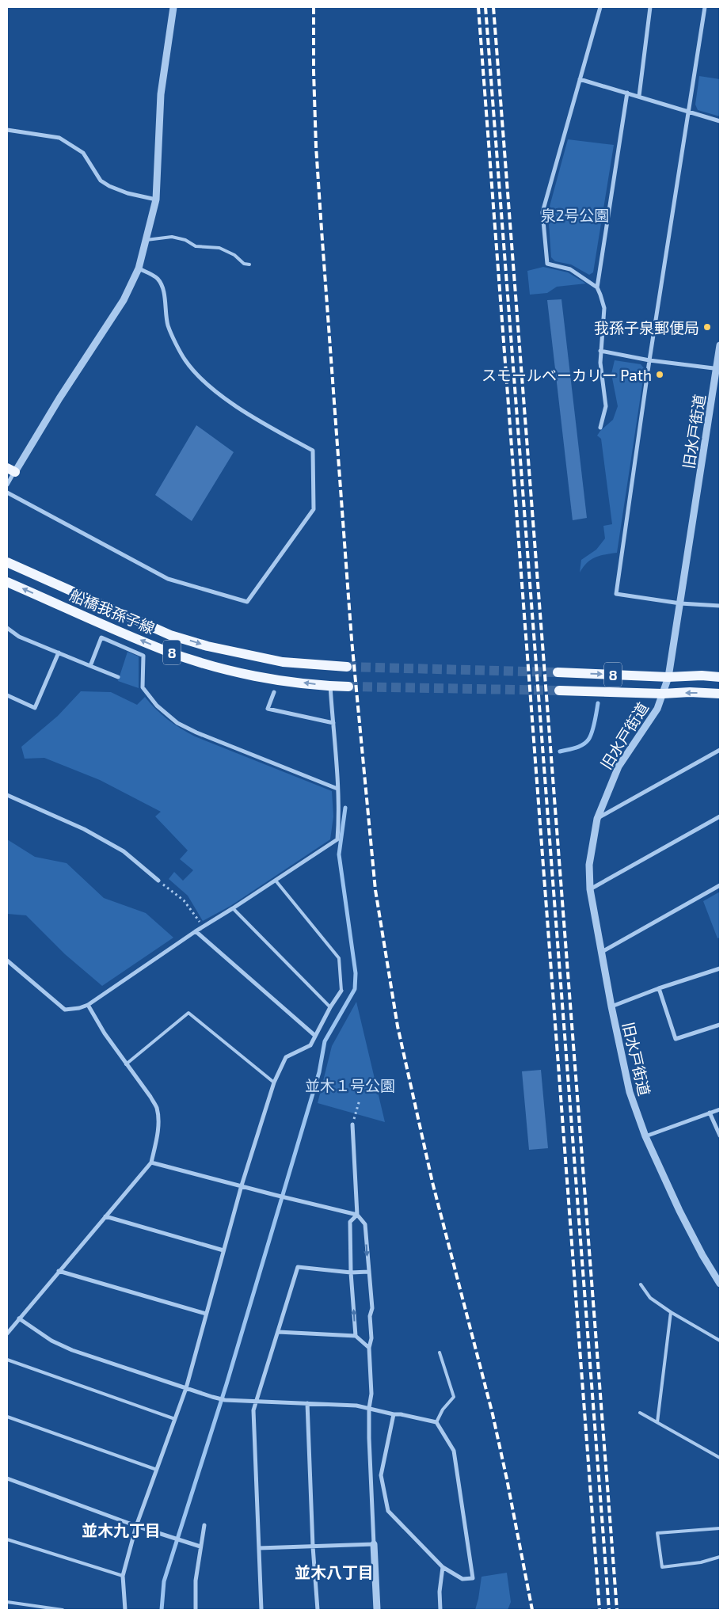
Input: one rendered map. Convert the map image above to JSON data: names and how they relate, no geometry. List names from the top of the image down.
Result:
{
  "streets": {
    "main road": ["船橋我孫子線", "8"],
    "street": ["旧水戸街道"]
  },
  "crossings": [
    ["旧水戸街道", "8"]
  ],
  "districts": ["並木九丁目", "並木八丁目"],
  "parks": ["泉2号公園", "並木１号公園"],
  "places": ["我孫子泉郵便局", "スモールベーカリー Path"]
}
